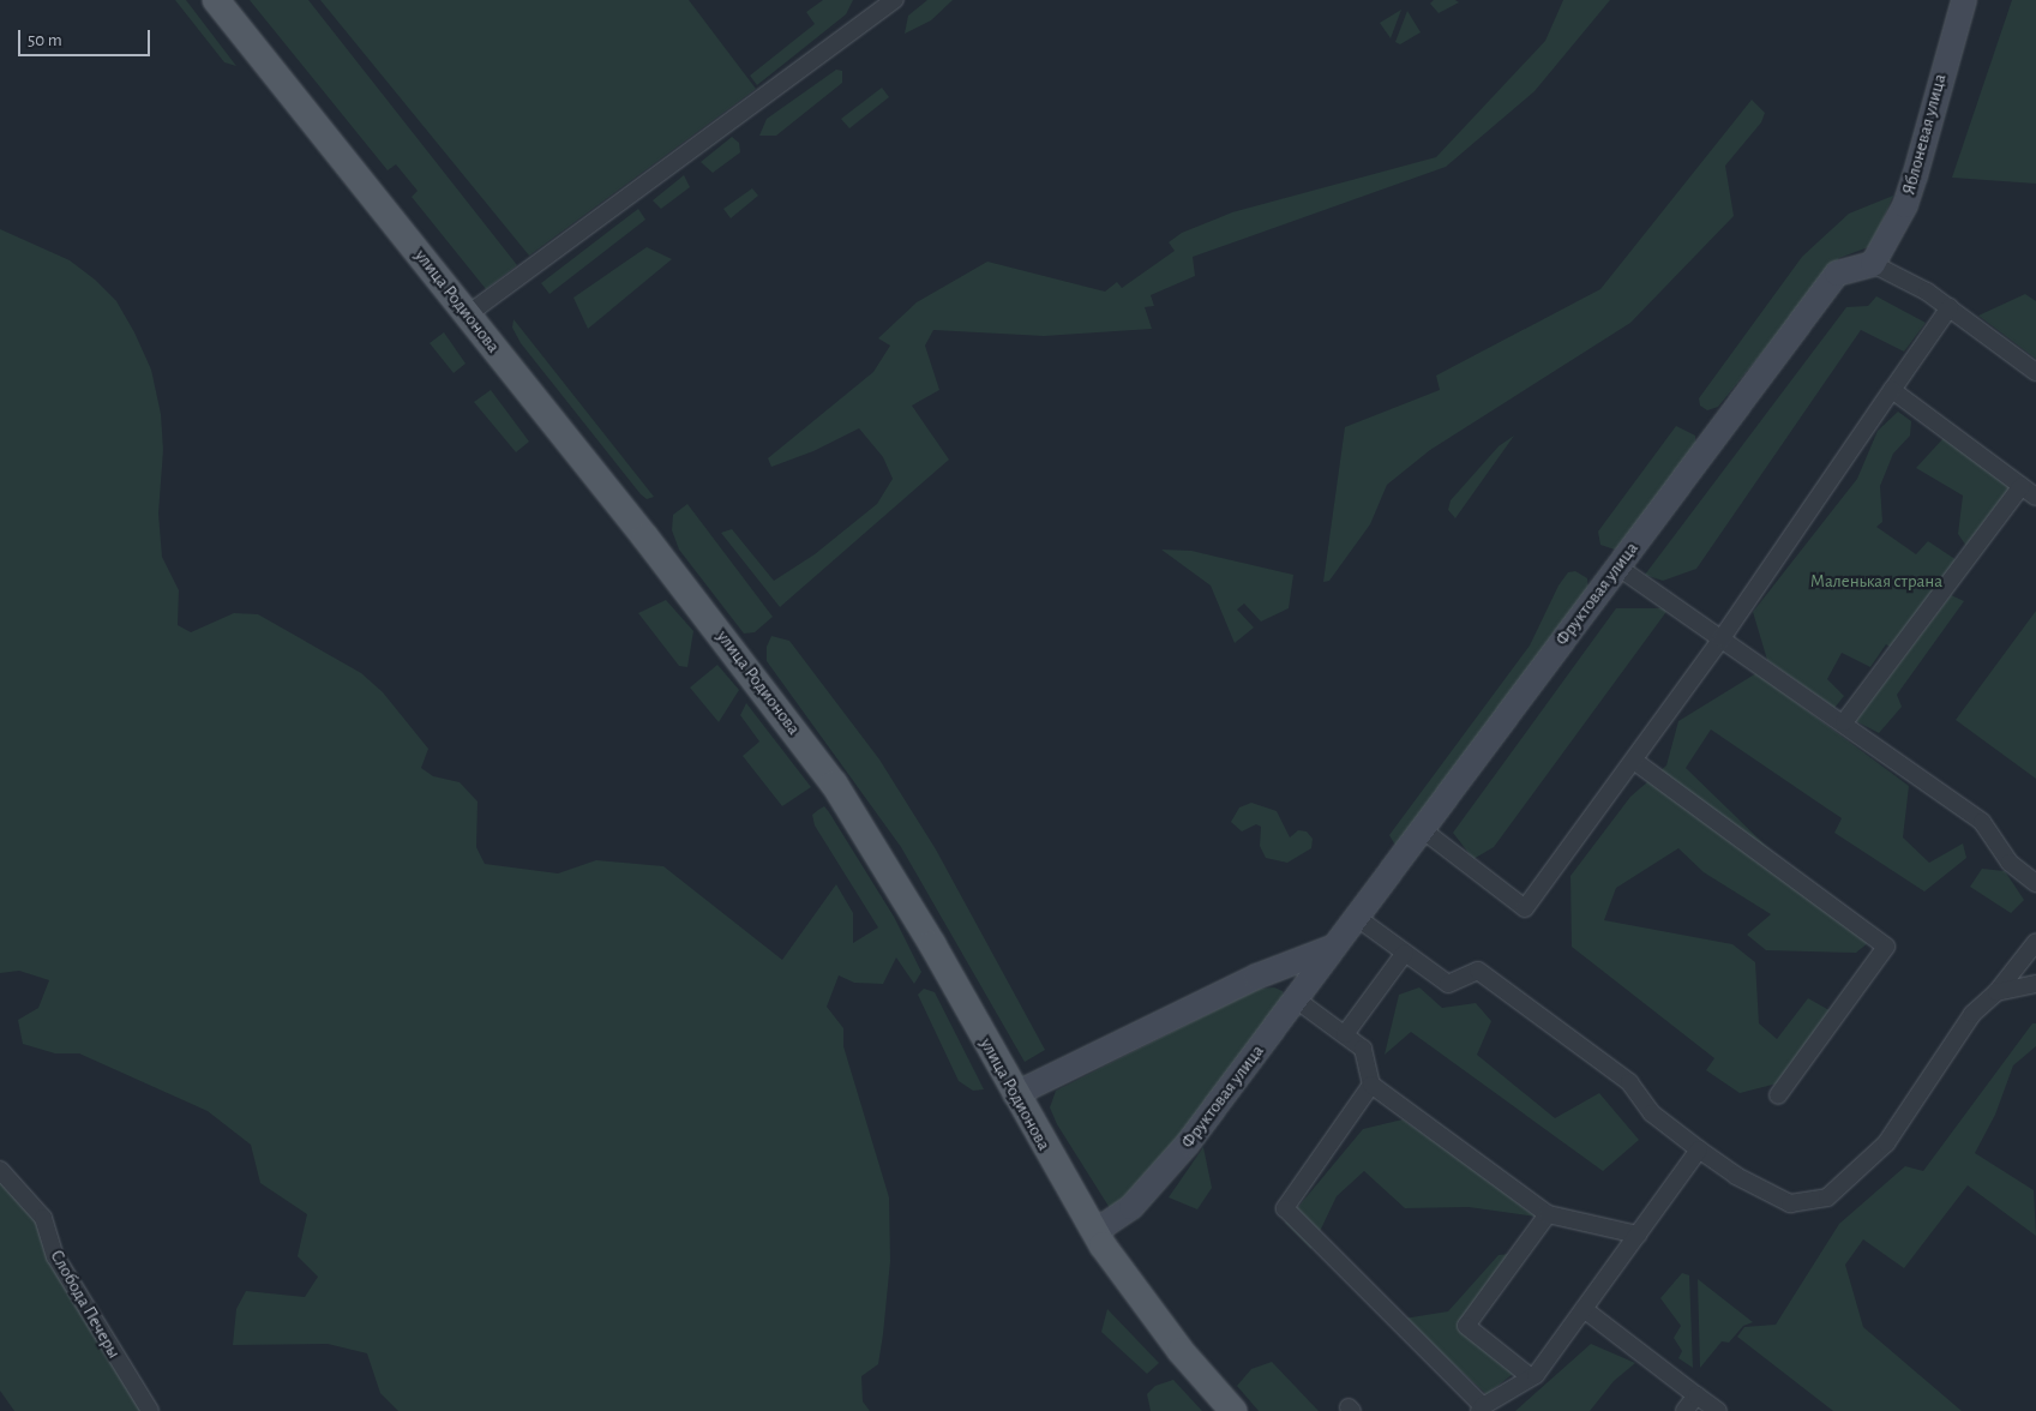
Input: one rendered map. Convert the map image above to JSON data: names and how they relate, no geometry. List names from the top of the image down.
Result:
{
  "streets": {
    "main road": ["улица Родионова"],
    "street": ["Яблоневая улица", "Фруктовая улица", "Слобода Печеры"]
  },
  "crossings": [
    ["Яблоневая улица", "Фруктовая улица"],
    ["улица Родионова", "Фруктовая улица"]
  ],
  "parks": ["Маленькая страна"],
  "scale_bar": "50 m"
}
